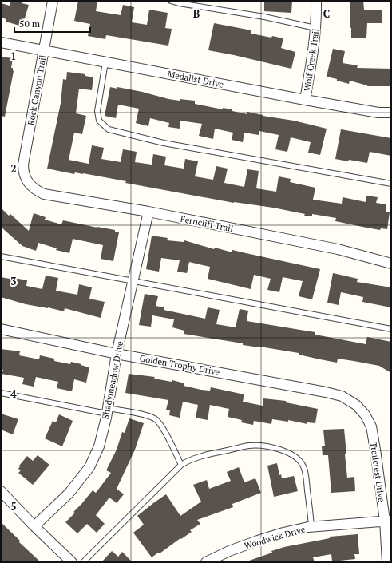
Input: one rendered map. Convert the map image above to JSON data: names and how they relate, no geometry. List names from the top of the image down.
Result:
{
  "streets": {
    "street": [
      "Wolf Creek Trail",
      "Medalist Drive",
      "Rock Canyon Trail",
      "Ferncliff Trail",
      "Golden Trophy Drive",
      "Shadymeadow Drive",
      "Trailcrest Drive",
      "Woodwick Drive"
    ]
  },
  "crossings": [
    ["Wolf Creek Trail", "Medalist Drive"],
    ["Medalist Drive", "Rock Canyon Trail"],
    ["Rock Canyon Trail", "Ferncliff Trail"],
    ["Ferncliff Trail", "Shadymeadow Drive"],
    ["Golden Trophy Drive", "Shadymeadow Drive"],
    ["Golden Trophy Drive", "Trailcrest Drive"],
    ["Trailcrest Drive", "Woodwick Drive"]
  ],
  "scale_bar": "50 m",
  "grid": {
    "columns": ["B", "C"],
    "rows": [
      "1",
      "2",
      "3",
      "4",
      "5"
    ]
  }
}
